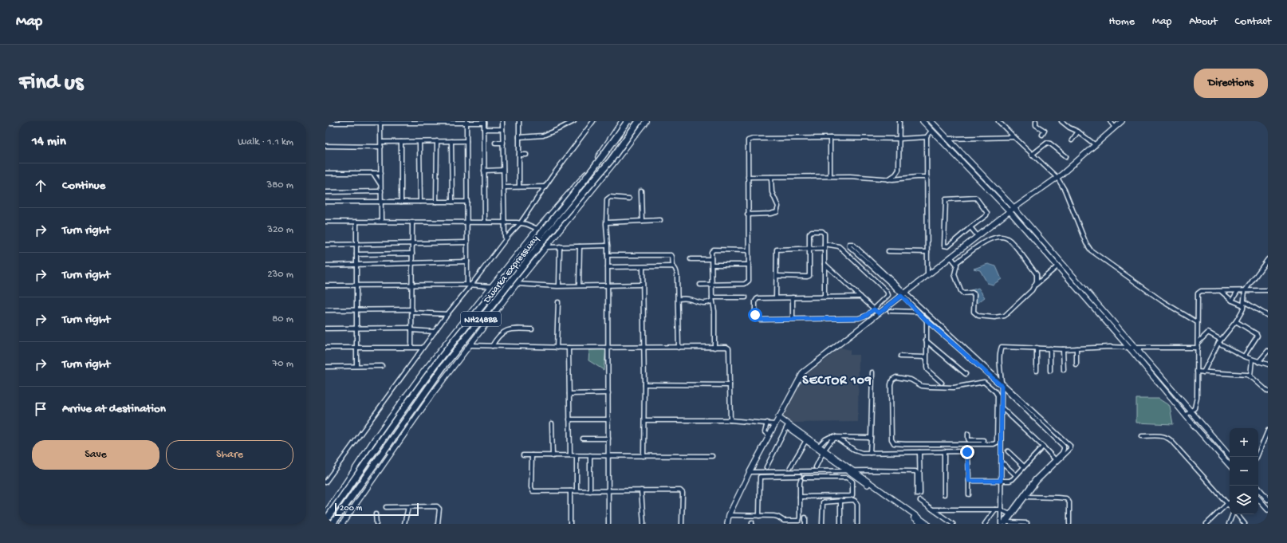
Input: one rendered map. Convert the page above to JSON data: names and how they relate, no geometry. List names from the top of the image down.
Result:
{
  "streets": {
    "highway": ["Dwarka Expressway", "NH248BB"]
  },
  "districts": ["SECTOR 109"],
  "scale_bar": "200 m",
  "page": {
    "header": "Map",
    "nav": [
      "Home",
      "Map",
      "About",
      "Contact"
    ],
    "buttons": [
      "Directions",
      ["Save", "Share"]
    ],
    "title": "Find us",
    "heading": ["14 min", "Walk · 1.1 km"],
    "list": [
      ["Continue", "380 m"],
      ["Turn right", "320 m"],
      ["Turn right", "230 m"],
      ["Turn right", "80 m"],
      ["Turn right", "70 m"],
      "Arrive at destination"
    ],
    "map_buttons": ["+", "−"],
    "scale": "200 m"
  }
}
